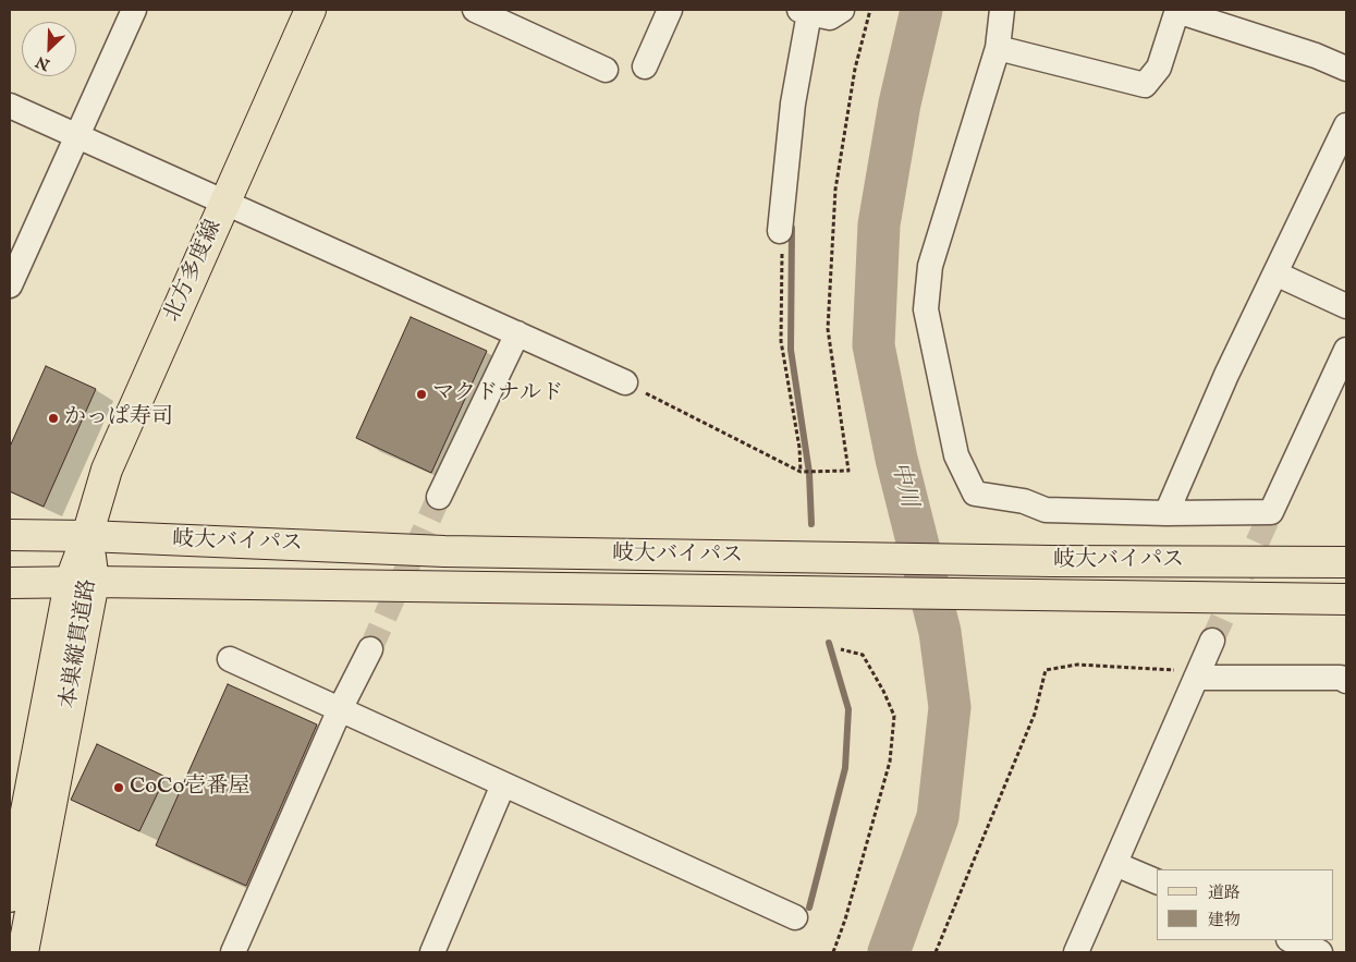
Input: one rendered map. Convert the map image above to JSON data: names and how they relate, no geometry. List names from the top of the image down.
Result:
{
  "streets": {
    "main road": ["北方多度線", "岐大バイパス", "本巣縦貫道路"]
  },
  "crossings": [
    ["北方多度線", "岐大バイパス"],
    ["北方多度線", "本巣縦貫道路"],
    ["岐大バイパス", "本巣縦貫道路"]
  ],
  "water": ["中川"],
  "places": ["マクドナルド", "かっぱ寿司", "CoCo壱番屋"],
  "legend": ["道路", "建物"],
  "north": "bottom left"
}
